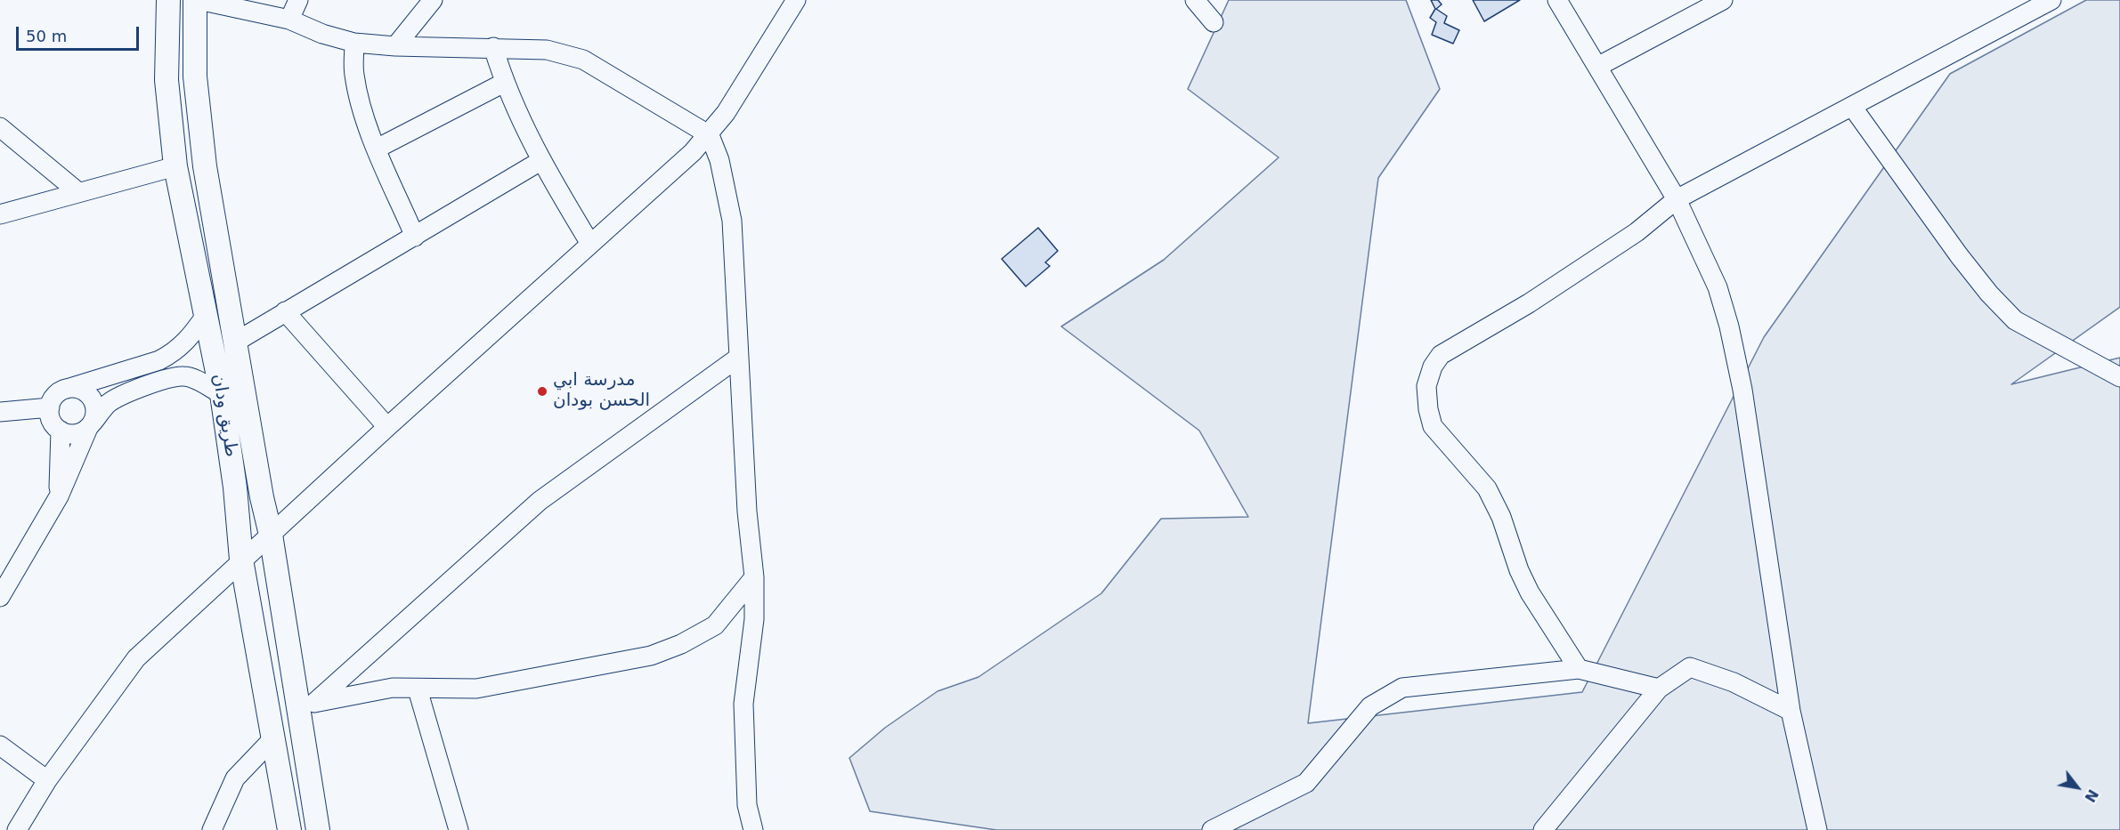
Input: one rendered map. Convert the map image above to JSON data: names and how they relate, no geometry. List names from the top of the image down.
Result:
{
  "streets": {
    "main road": ["طريق ودان"]
  },
  "places": ["مدرسة ابي الحسن بودان"],
  "scale_bar": "50 m",
  "north": "bottom right"
}
